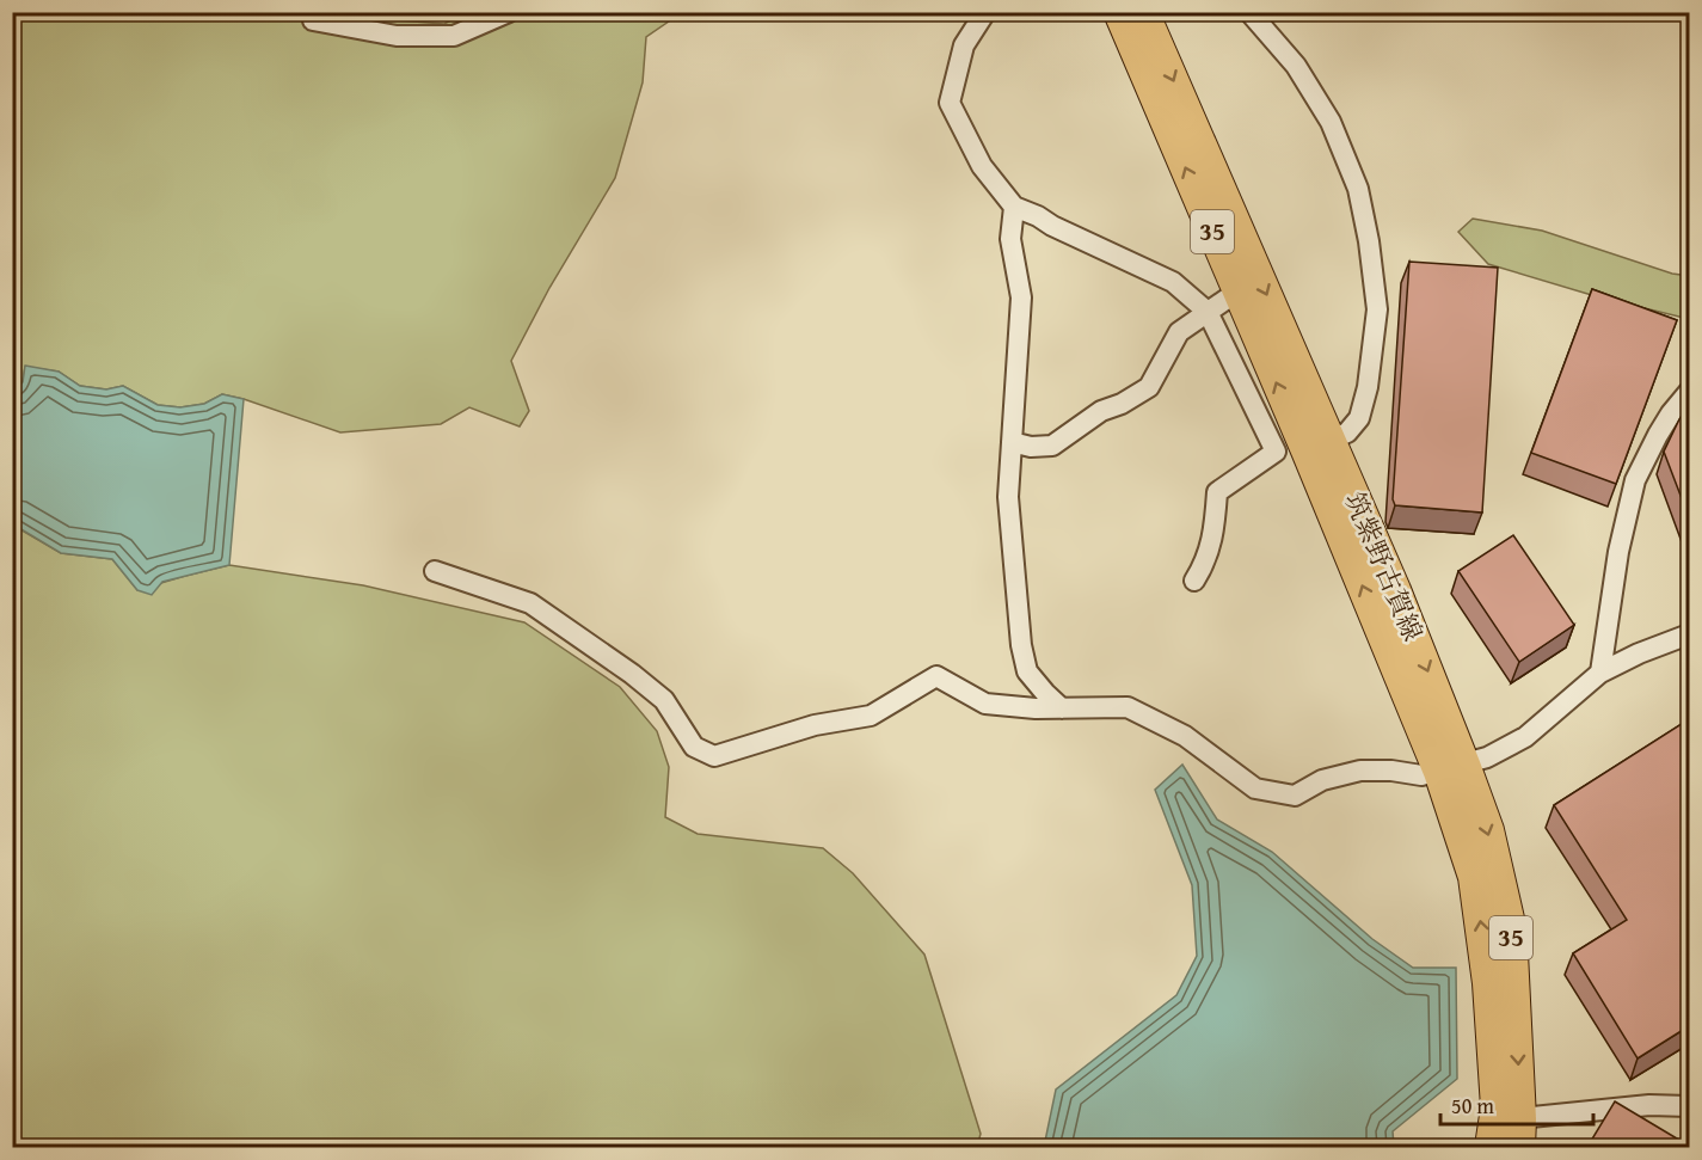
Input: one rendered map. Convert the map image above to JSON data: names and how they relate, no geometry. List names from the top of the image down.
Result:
{
  "streets": {
    "main road": ["35", "筑紫野古賀線"]
  },
  "scale_bar": "50 m"
}
